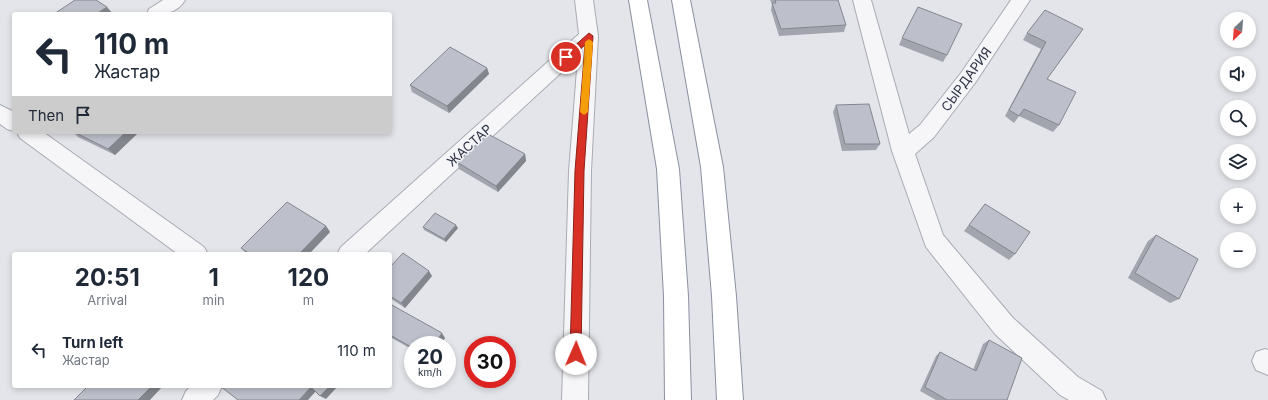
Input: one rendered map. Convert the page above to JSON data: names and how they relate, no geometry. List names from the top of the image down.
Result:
{
  "streets": {
    "street": ["СЫРДАРИЯ", "ЖАСТАР"]
  },
  "north": "bottom left",
  "page": {
    "map_buttons": ["+", "−"],
    "turn": ["110 m", "Жастар"],
    "then": "Then",
    "eta": [
      "20:51",
      "Arrival",
      "1",
      "min",
      "120",
      "m"
    ],
    "list": [
      {
        "name": "Turn left",
        "note": "Жастар",
        "value": "110 m"
      }
    ],
    "speed": "20 km/h",
    "limit": "30"
  }
}
